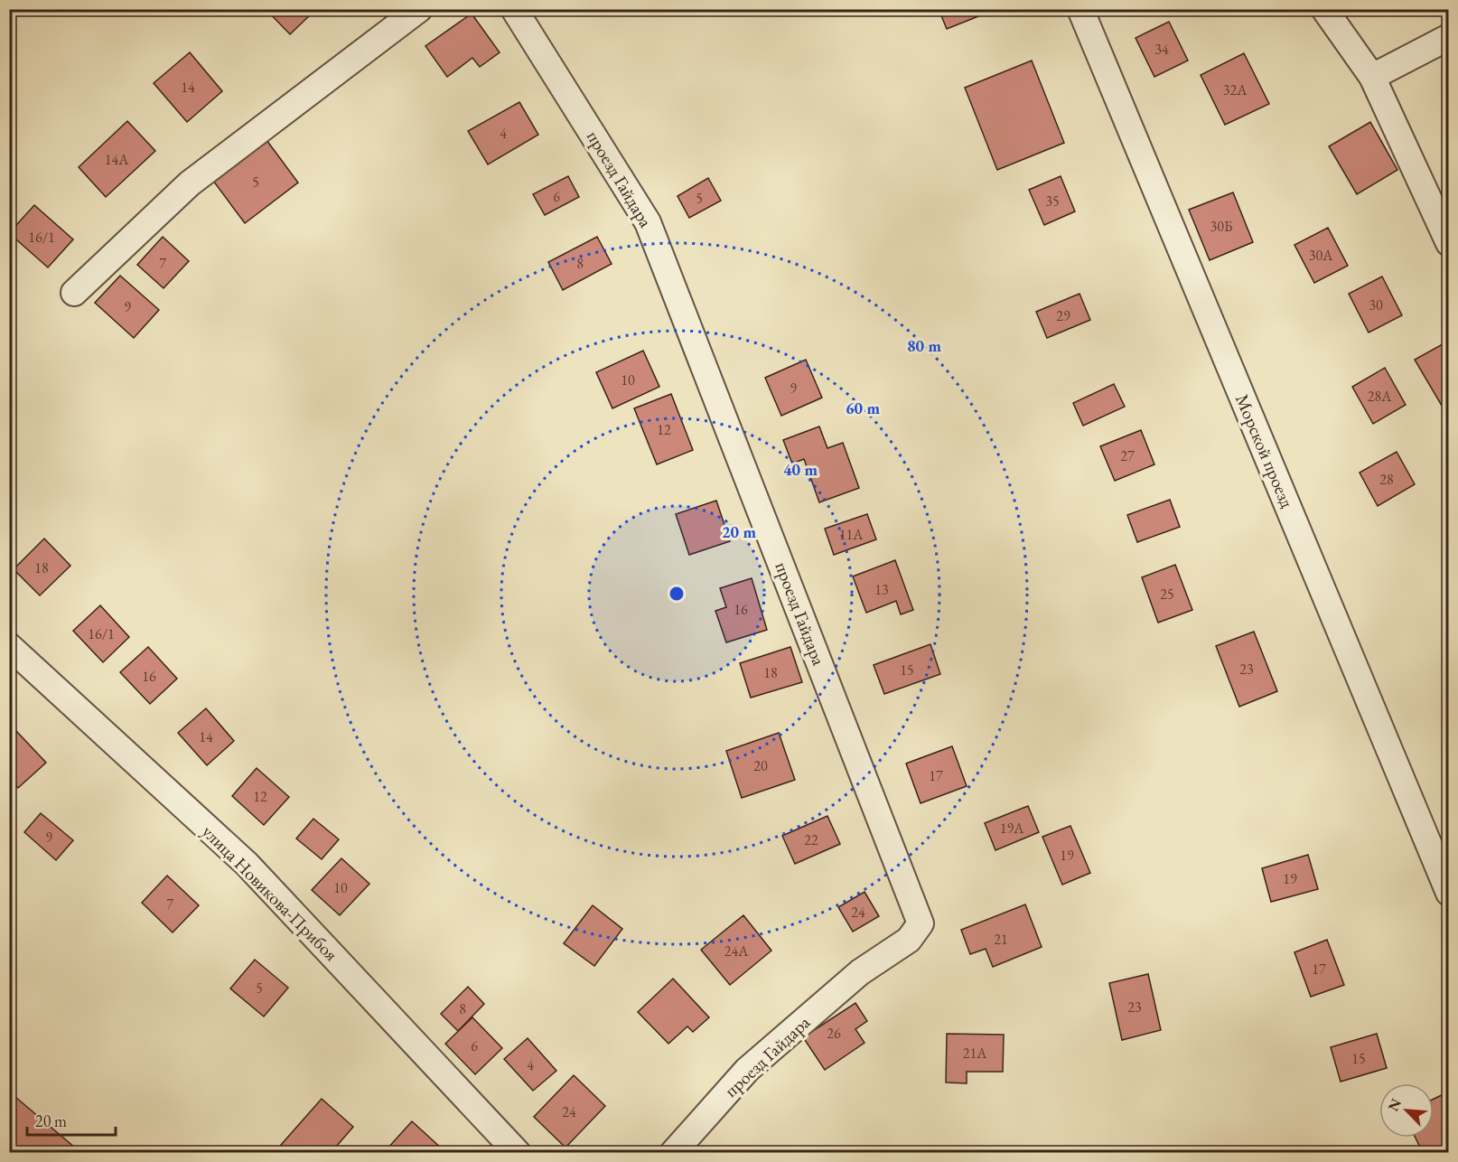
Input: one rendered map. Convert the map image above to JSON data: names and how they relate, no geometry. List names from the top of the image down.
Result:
{
  "streets": {
    "street": ["проезд Гайдара", "Морской проезд", "улица Новикова-Прибоя"]
  },
  "house_numbers": [
    "34",
    "14",
    "32А",
    "4",
    "14А",
    "5",
    "6",
    "5",
    "35",
    "30Б",
    "16/1",
    "30А",
    "7",
    "8",
    "30",
    "9",
    "29",
    "10",
    "9",
    "28А",
    "12",
    "27",
    "28",
    "11А",
    "18",
    "13",
    "25",
    "16",
    "16/1",
    "23",
    "15",
    "18",
    "16",
    "14",
    "20",
    "17",
    "12",
    "19А",
    "9",
    "22",
    "19",
    "19",
    "10",
    "7",
    "24",
    "21",
    "24А",
    "17",
    "5",
    "23",
    "8",
    "26",
    "6",
    "21А",
    "15",
    "4",
    "24"
  ],
  "scale_bar": "20 m",
  "north": "top left",
  "rings": [
    "80 m",
    "60 m",
    "40 m",
    "20 m"
  ]
}
